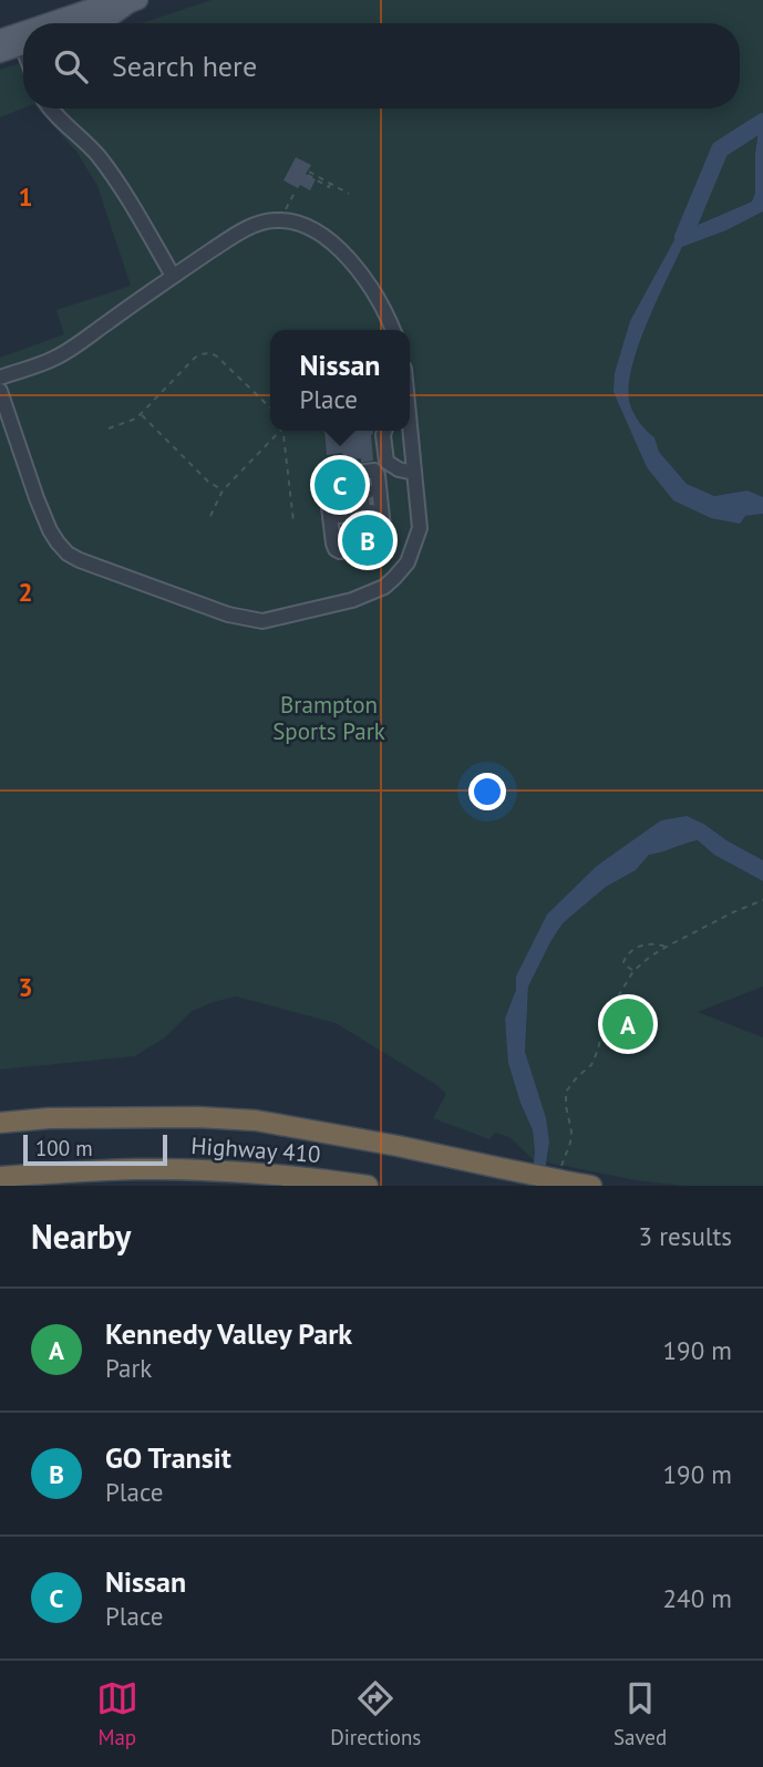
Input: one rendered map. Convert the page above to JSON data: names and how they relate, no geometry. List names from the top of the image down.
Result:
{
  "streets": {
    "highway": ["Highway 410"]
  },
  "parks": ["Brampton Sports Park"],
  "scale_bar": "100 m",
  "page": {
    "search": "Search here",
    "popup": ["Nissan", "Place"],
    "pins": ["C", "B", "A"],
    "scale": "100 m",
    "heading": ["Nearby", "3 results"],
    "list": [
      {
        "mark": "A",
        "name": "Kennedy Valley Park",
        "note": "Park",
        "value": "190 m"
      },
      {
        "mark": "B",
        "name": "GO Transit",
        "note": "Place",
        "value": "190 m"
      },
      {
        "mark": "C",
        "name": "Nissan",
        "note": "Place",
        "value": "240 m"
      }
    ],
    "nav": ["Map", "Directions", "Saved"]
  },
  "grid": {
    "rows": ["1", "2", "3"]
  }
}
